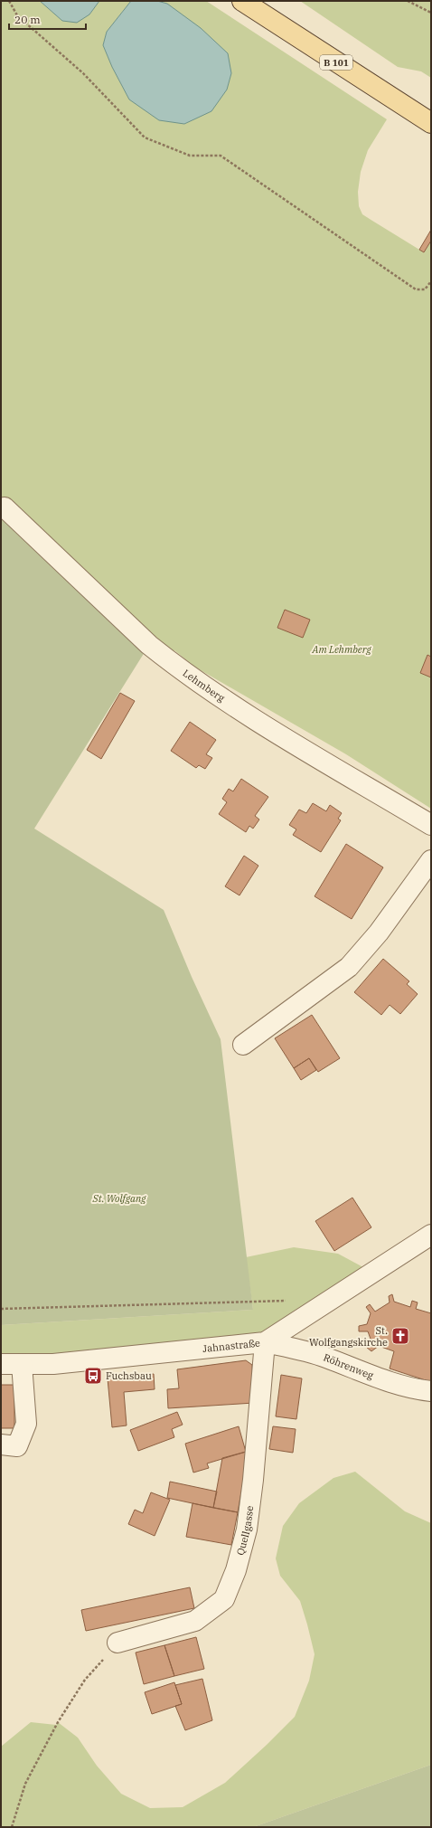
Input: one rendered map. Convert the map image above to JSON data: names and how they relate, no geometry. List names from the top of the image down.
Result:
{
  "streets": {
    "main road": ["B 101"],
    "street": [
      "Lehmberg",
      "Jahnastraße",
      "Röhrenweg",
      "Quellgasse"
    ]
  },
  "crossings": [
    ["Jahnastraße", "Röhrenweg"],
    ["Jahnastraße", "Quellgasse"],
    ["Röhrenweg", "Quellgasse"]
  ],
  "parks": ["Am Lehmberg", "St. Wolfgang"],
  "places": {
    "church": ["St. Wolfgangskirche"],
    "bus stop": ["Fuchsbau"]
  },
  "scale_bar": "20 m"
}
